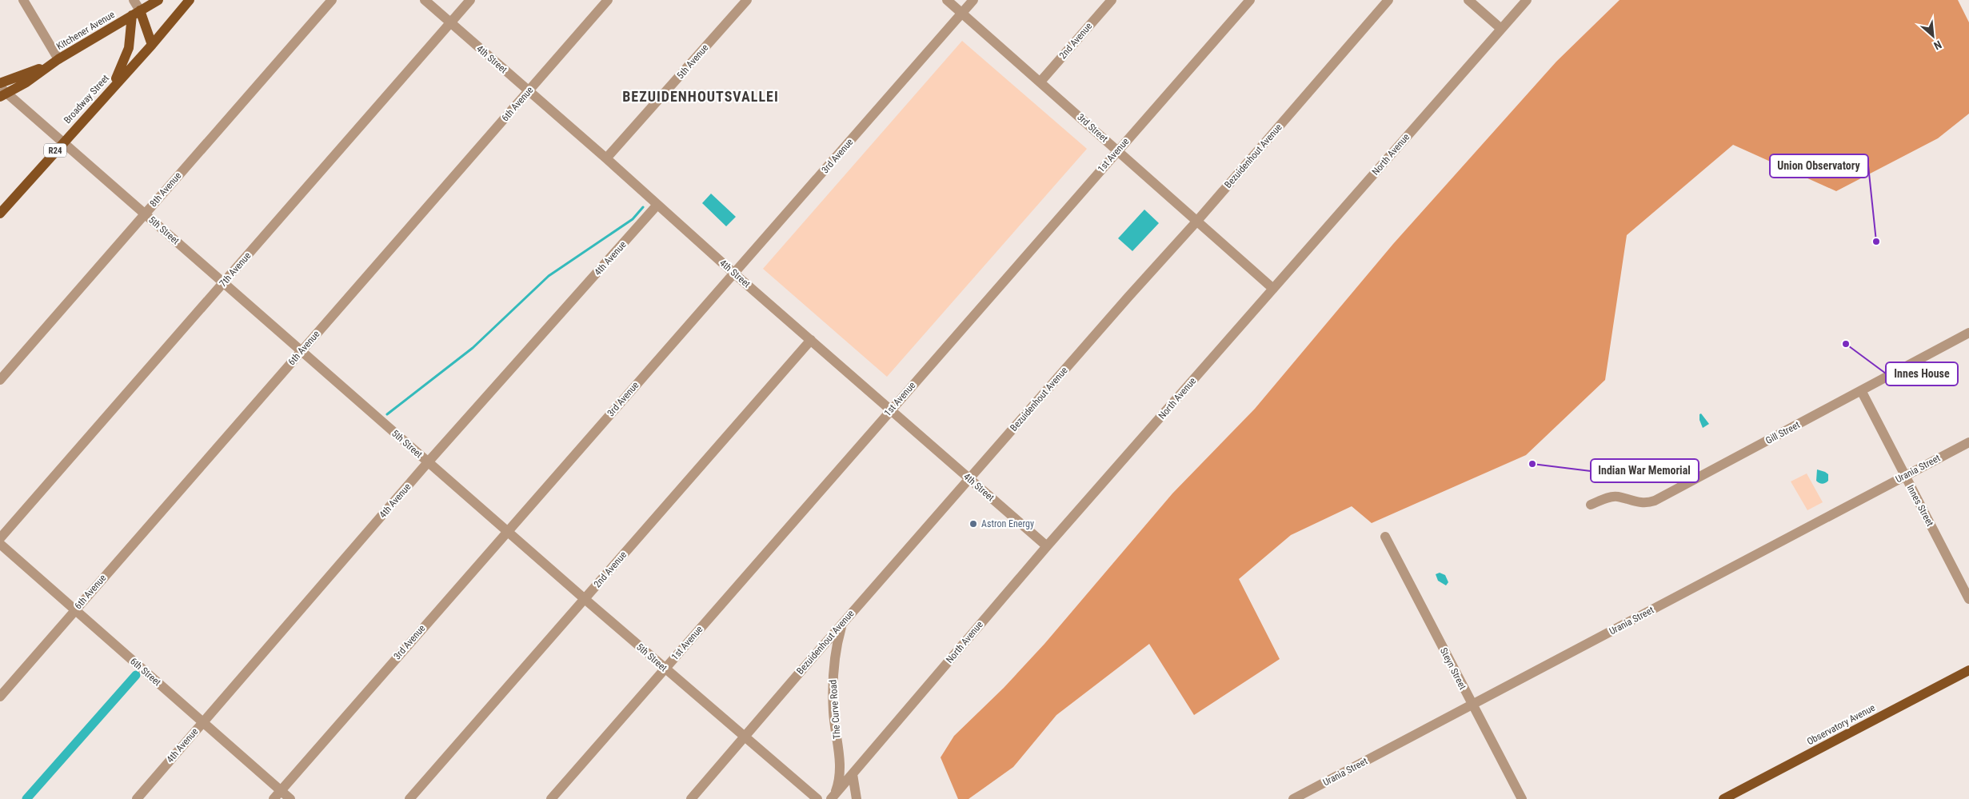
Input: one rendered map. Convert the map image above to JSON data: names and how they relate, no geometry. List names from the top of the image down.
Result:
{
  "streets": {
    "main road": [
      "Kitchener Avenue",
      "Broadway Street",
      "R24",
      "Observatory Avenue"
    ],
    "street": [
      "2nd Avenue",
      "4th Street",
      "5th Avenue",
      "6th Avenue",
      "3rd Street",
      "North Avenue",
      "1st Avenue",
      "3rd Avenue",
      "Bezuidenhout Avenue",
      "8th Avenue",
      "5th Street",
      "4th Avenue",
      "7th Avenue",
      "Gill Street",
      "Urania Street",
      "Innes Street",
      "Steyn Street",
      "6th Street",
      "The Curve Road"
    ]
  },
  "crossings": [
    ["Kitchener Avenue", "R24"],
    ["Kitchener Avenue", "5th Street"],
    ["2nd Avenue", "4th Street"],
    ["2nd Avenue", "3rd Street"],
    ["2nd Avenue", "5th Street"],
    ["4th Street", "5th Avenue"],
    ["4th Street", "6th Avenue"],
    ["4th Street", "North Avenue"],
    ["4th Street", "1st Avenue"],
    ["4th Street", "3rd Avenue"],
    ["4th Street", "Bezuidenhout Avenue"],
    ["4th Street", "4th Avenue"],
    ["4th Street", "7th Avenue"],
    ["Broadway Street", "R24"],
    ["Broadway Street", "5th Street"],
    ["6th Avenue", "5th Street"],
    ["6th Avenue", "6th Street"],
    ["3rd Street", "North Avenue"],
    ["3rd Street", "1st Avenue"],
    ["3rd Street", "3rd Avenue"],
    ["3rd Street", "Bezuidenhout Avenue"],
    ["North Avenue", "The Curve Road"],
    ["1st Avenue", "5th Street"],
    ["3rd Avenue", "5th Street"],
    ["3rd Avenue", "6th Street"],
    ["Bezuidenhout Avenue", "5th Street"],
    ["Bezuidenhout Avenue", "The Curve Road"],
    ["8th Avenue", "5th Street"],
    ["5th Street", "4th Avenue"],
    ["5th Street", "7th Avenue"],
    ["4th Avenue", "6th Street"],
    ["Gill Street", "Innes Street"],
    ["Urania Street", "Innes Street"],
    ["Urania Street", "Steyn Street"]
  ],
  "districts": ["BEZUIDENHOUTSVALLEI"],
  "places": [
    "Union Observatory",
    "Innes House",
    "Indian War Memorial",
    "Astron Energy"
  ],
  "north": "bottom right"
}
